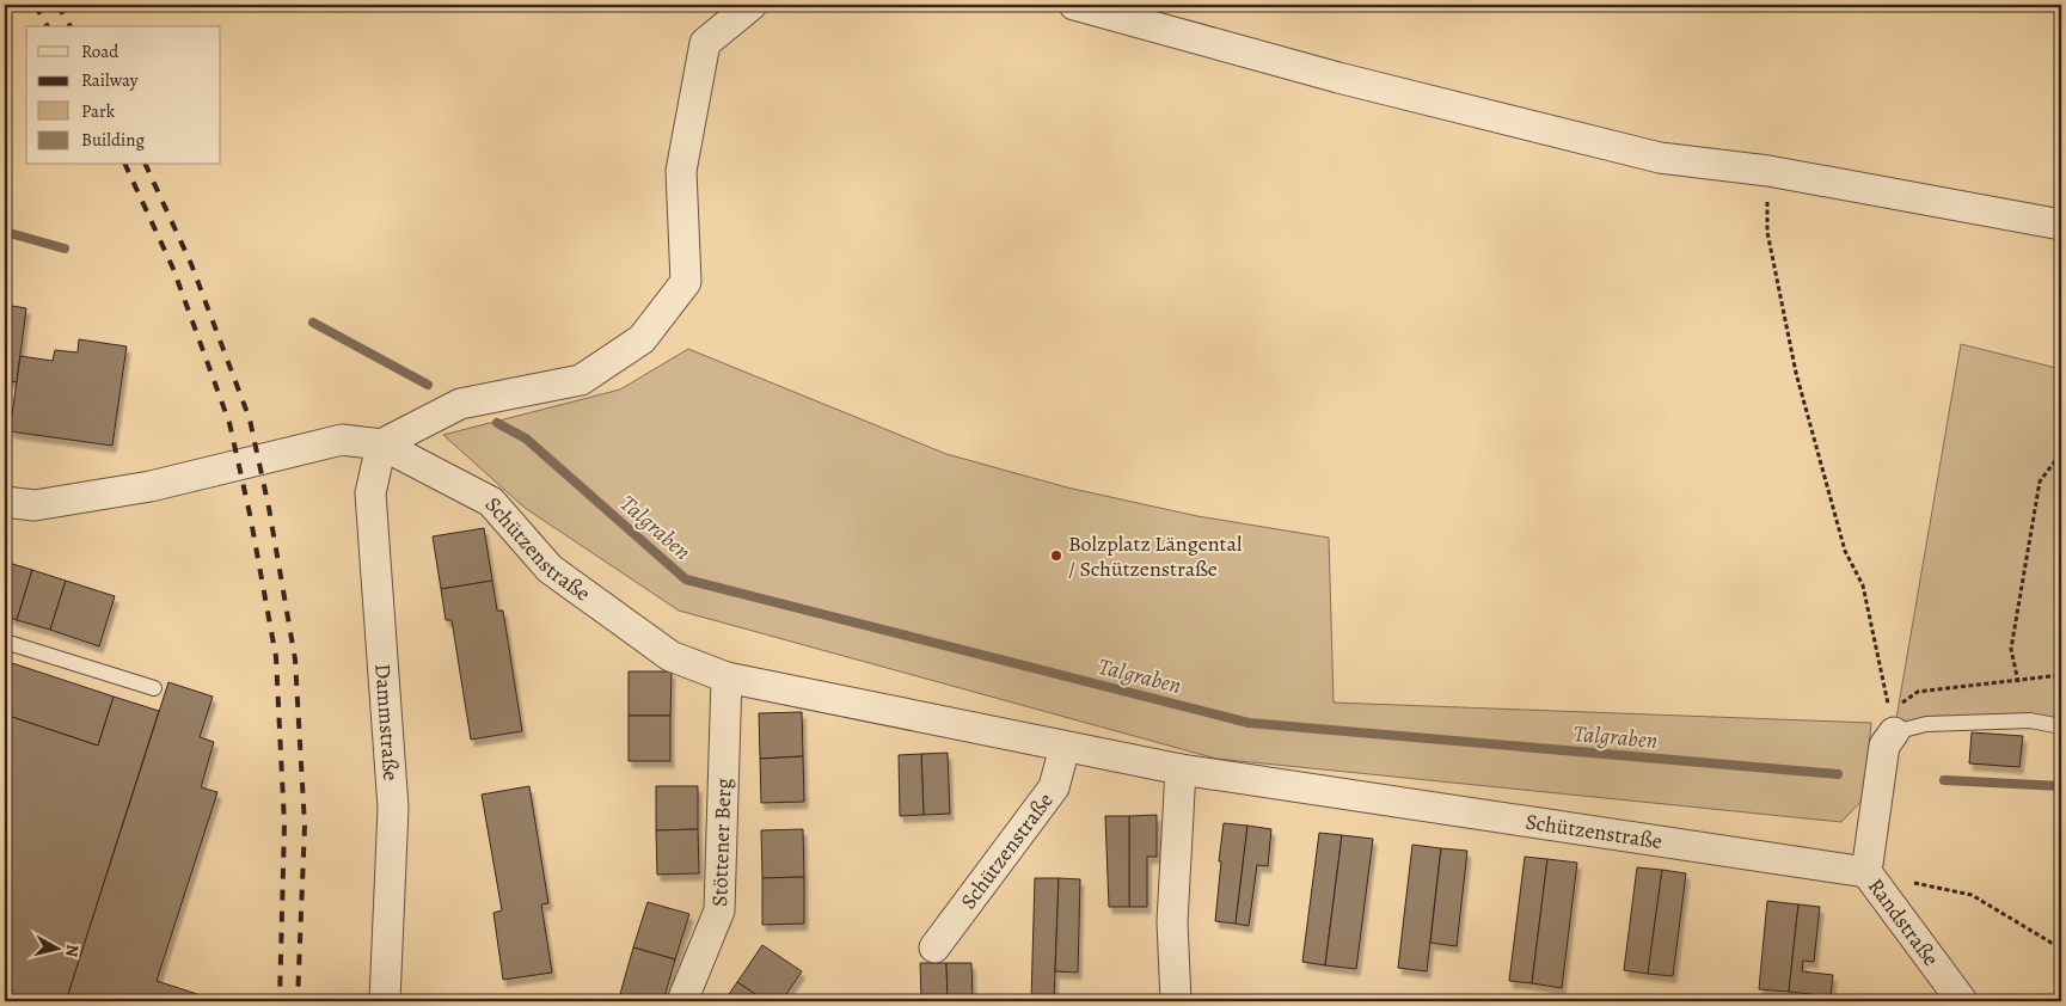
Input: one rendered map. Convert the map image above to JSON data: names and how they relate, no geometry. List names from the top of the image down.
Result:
{
  "streets": {
    "street": [
      "Schützenstraße",
      "Dammstraße",
      "Stöttener Berg",
      "Randstraße"
    ]
  },
  "crossings": [
    ["Schützenstraße", "Dammstraße"],
    ["Schützenstraße", "Stöttener Berg"],
    ["Schützenstraße", "Randstraße"]
  ],
  "water": ["Talgraben"],
  "places": ["Bolzplatz Längental / Schützenstraße"],
  "legend": [
    "Road",
    "Railway",
    "Park",
    "Building"
  ],
  "north": "right"
}
